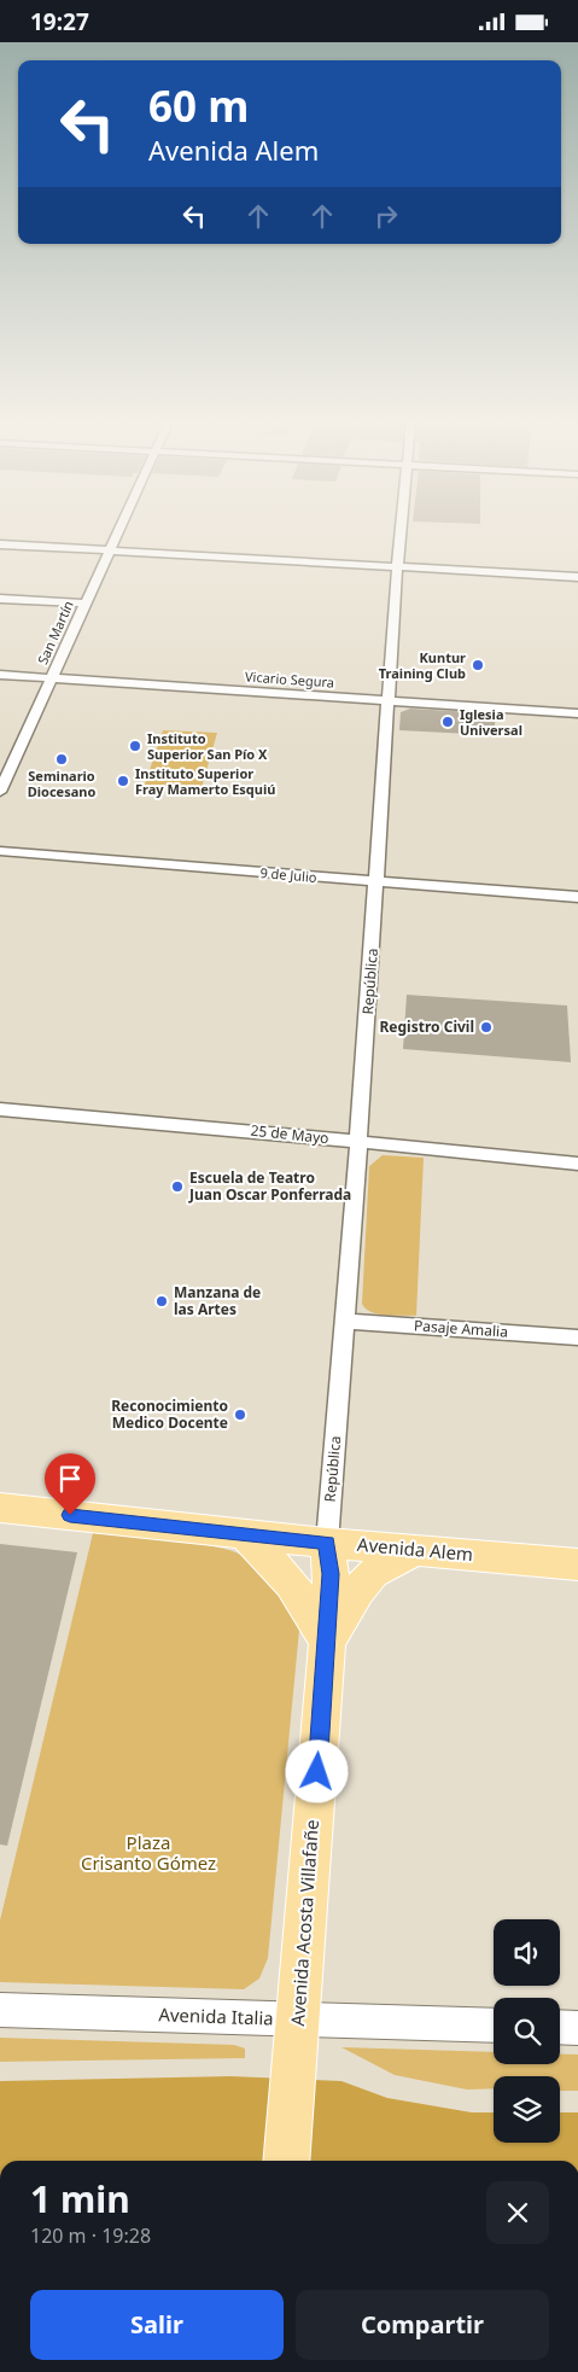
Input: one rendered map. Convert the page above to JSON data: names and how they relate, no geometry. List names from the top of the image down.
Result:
{
  "streets": {
    "main road": ["Avenida Alem", "Avenida Acosta Villafañe"],
    "street": [
      "San Martín",
      "Vicario Segura",
      "9 de Julio",
      "República",
      "25 de Mayo",
      "Pasaje Amalia",
      "Avenida Italia"
    ]
  },
  "crossings": [
    ["San Martín", "Vicario Segura"],
    ["Vicario Segura", "República"],
    ["9 de Julio", "República"],
    ["República", "25 de Mayo"],
    ["República", "Pasaje Amalia"],
    ["República", "Avenida Alem"],
    ["República", "Avenida Acosta Villafañe"],
    ["Avenida Alem", "Avenida Acosta Villafañe"],
    ["Avenida Acosta Villafañe", "Avenida Italia"]
  ],
  "parks": ["Plaza Crisanto Gómez"],
  "places": [
    "Kuntur Training Club",
    "Iglesia Universal",
    "Instituto Superior San Pío X",
    "Seminario Diocesano",
    "Instituto Superior Fray Mamerto Esquiú",
    "Registro Civil",
    "Escuela de Teatro Juan Oscar Ponferrada",
    "Manzana de las Artes",
    "Reconocimiento Medico Docente"
  ],
  "page": {
    "status": "19:27",
    "turn": ["60 m", "Avenida Alem"],
    "heading": ["1 min", "120 m · 19:28"],
    "buttons": ["Salir", "Compartir"]
  }
}
